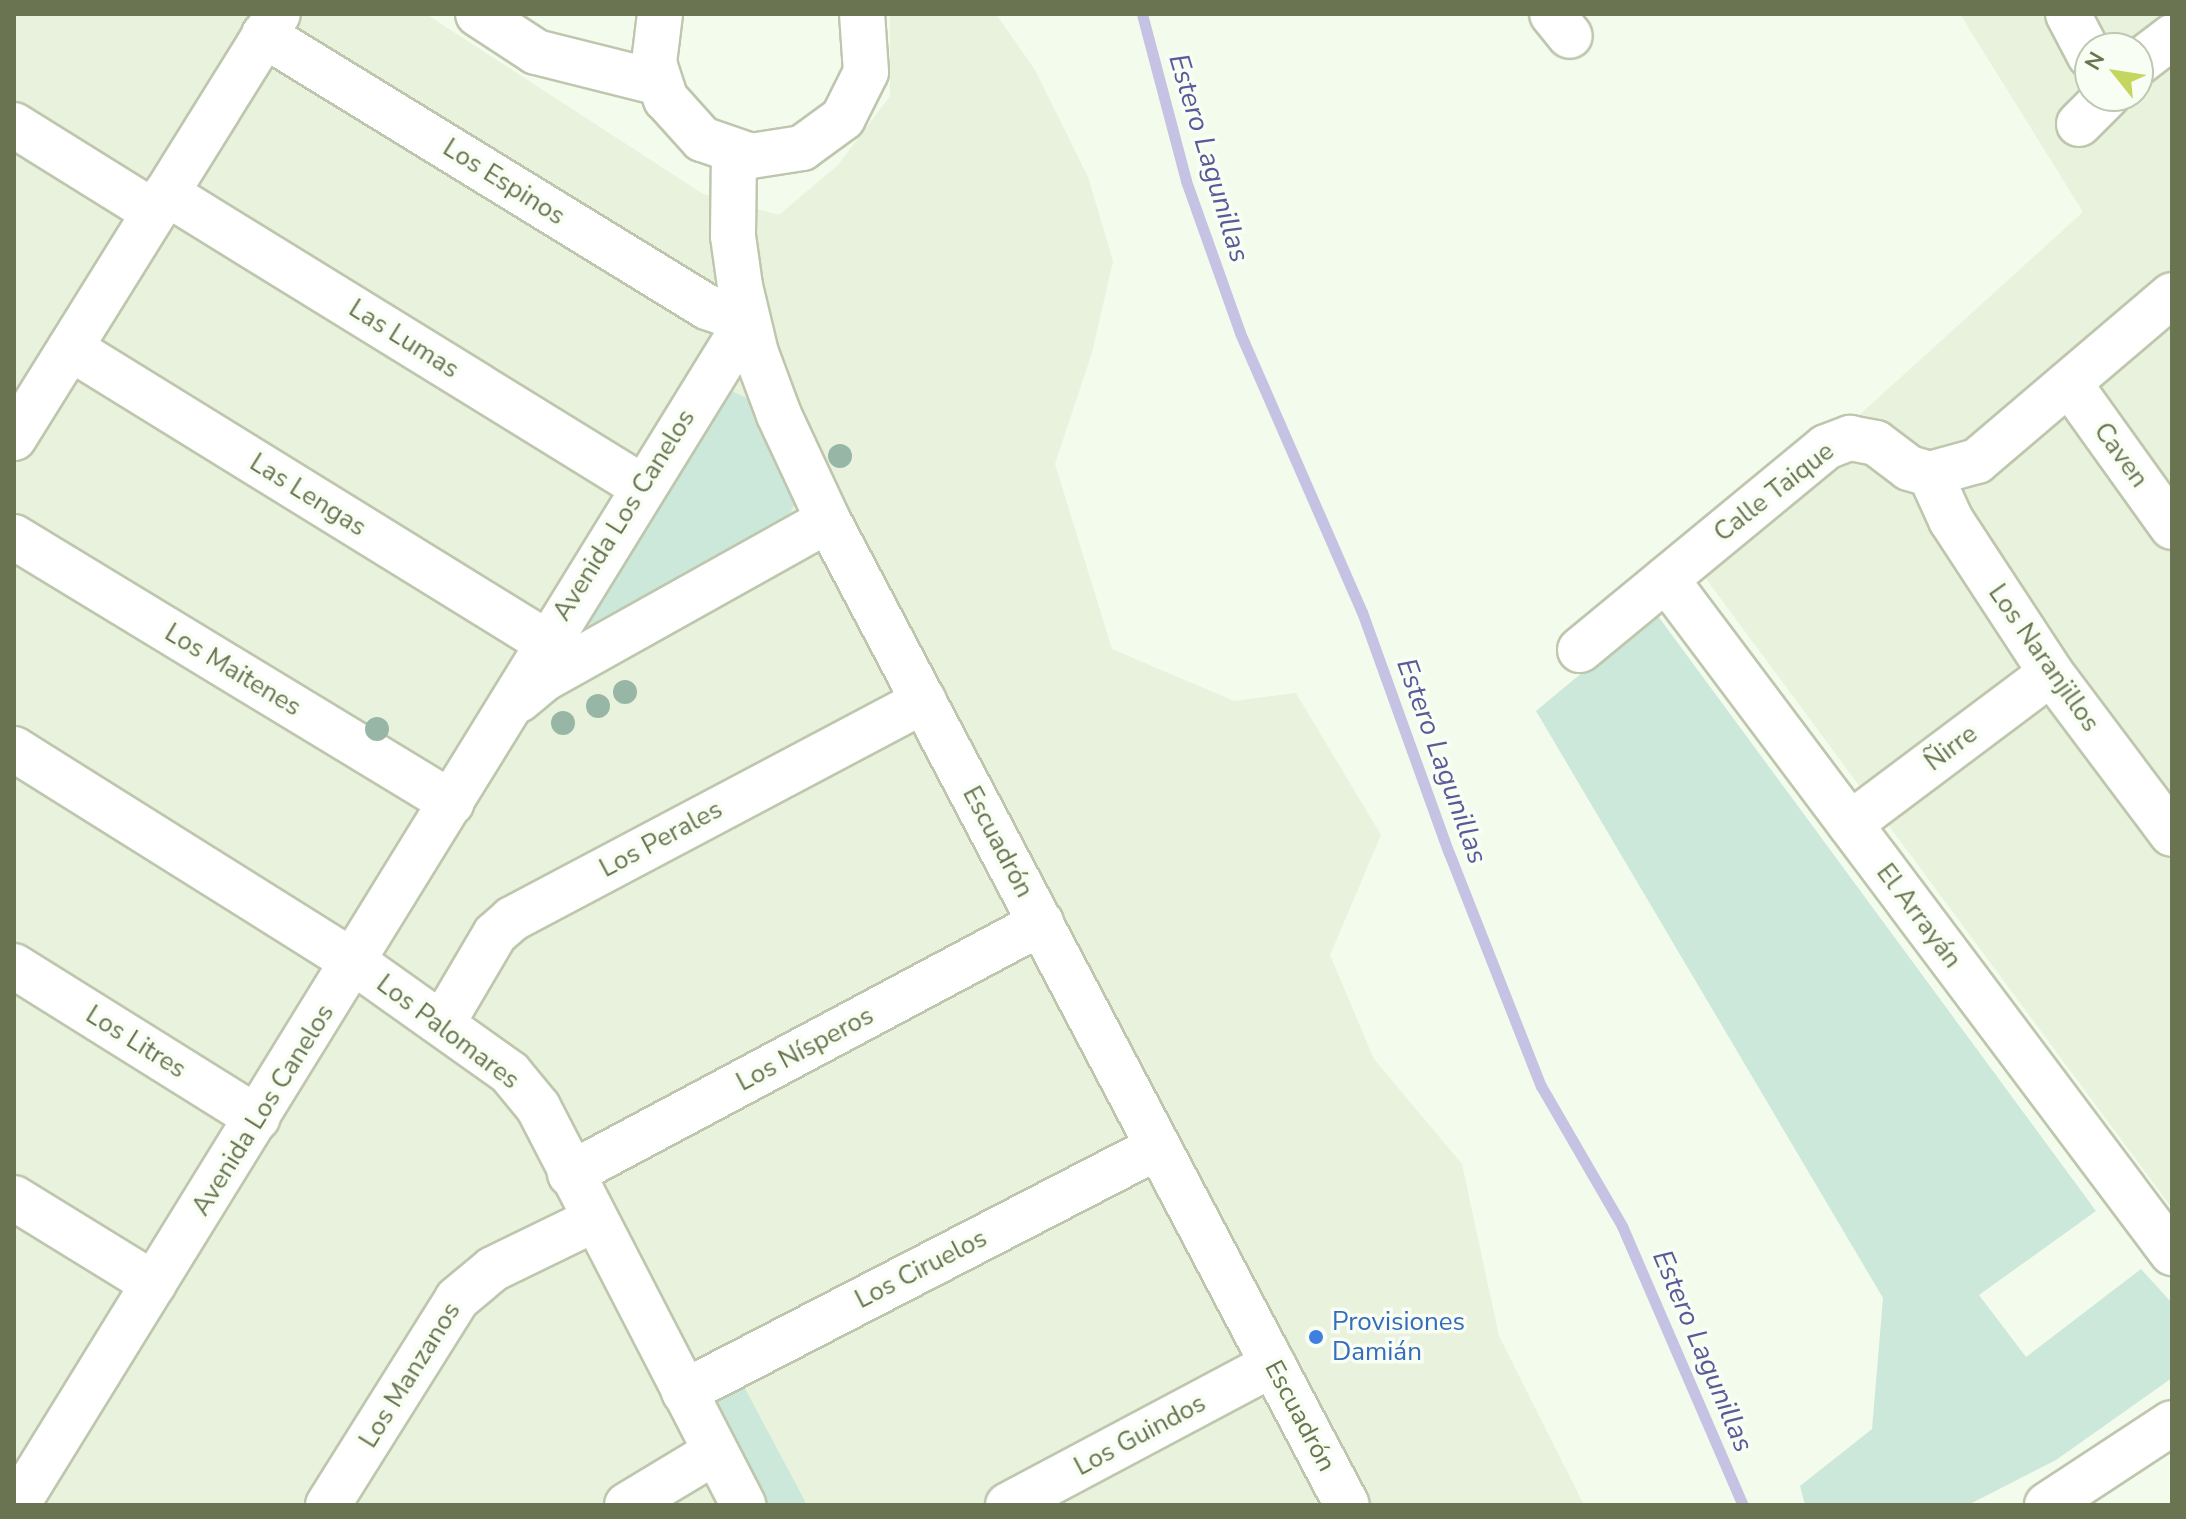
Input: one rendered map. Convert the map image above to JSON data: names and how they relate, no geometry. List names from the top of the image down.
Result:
{
  "streets": {
    "street": [
      "Los Espinos",
      "Las Lumas",
      "Caven",
      "Calle Taique",
      "Las Lengas",
      "Avenida Los Canelos",
      "Los Naranjillos",
      "Los Maitenes",
      "Ñirre",
      "Los Perales",
      "Escuadrón",
      "El Arrayán",
      "Los Palomares",
      "Los Litres",
      "Los Nísperos",
      "Los Ciruelos",
      "Los Manzanos",
      "Los Guindos"
    ]
  },
  "crossings": [
    ["Los Espinos", "Avenida Los Canelos"],
    ["Los Espinos", "Escuadrón"],
    ["Las Lumas", "Avenida Los Canelos"],
    ["Calle Taique", "Los Naranjillos"],
    ["Calle Taique", "El Arrayán"],
    ["Las Lengas", "Avenida Los Canelos"],
    ["Avenida Los Canelos", "Los Maitenes"],
    ["Avenida Los Canelos", "Escuadrón"],
    ["Avenida Los Canelos", "Los Palomares"],
    ["Avenida Los Canelos", "Los Litres"],
    ["Los Naranjillos", "Ñirre"],
    ["Ñirre", "El Arrayán"],
    ["Los Perales", "Escuadrón"],
    ["Los Perales", "Los Palomares"],
    ["Escuadrón", "Los Nísperos"],
    ["Escuadrón", "Los Ciruelos"],
    ["Escuadrón", "Los Guindos"],
    ["Los Palomares", "Los Nísperos"],
    ["Los Palomares", "Los Ciruelos"],
    ["Los Palomares", "Los Manzanos"]
  ],
  "water": ["Estero Lagunillas"],
  "places": ["Provisiones Damián"],
  "north": "top left"
}
